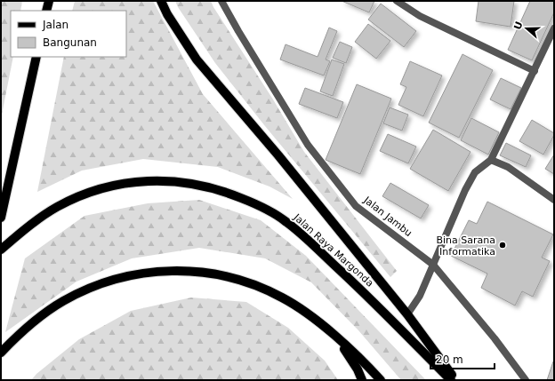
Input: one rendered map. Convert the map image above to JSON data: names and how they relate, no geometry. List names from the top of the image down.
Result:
{
  "streets": {
    "main road": ["Jalan Raya Margonda"],
    "street": ["Jalan Jambu"]
  },
  "places": ["Bina Sarana Informatika"],
  "legend": ["Jalan", "Bangunan"],
  "scale_bar": "20 m",
  "north": "left"
}
